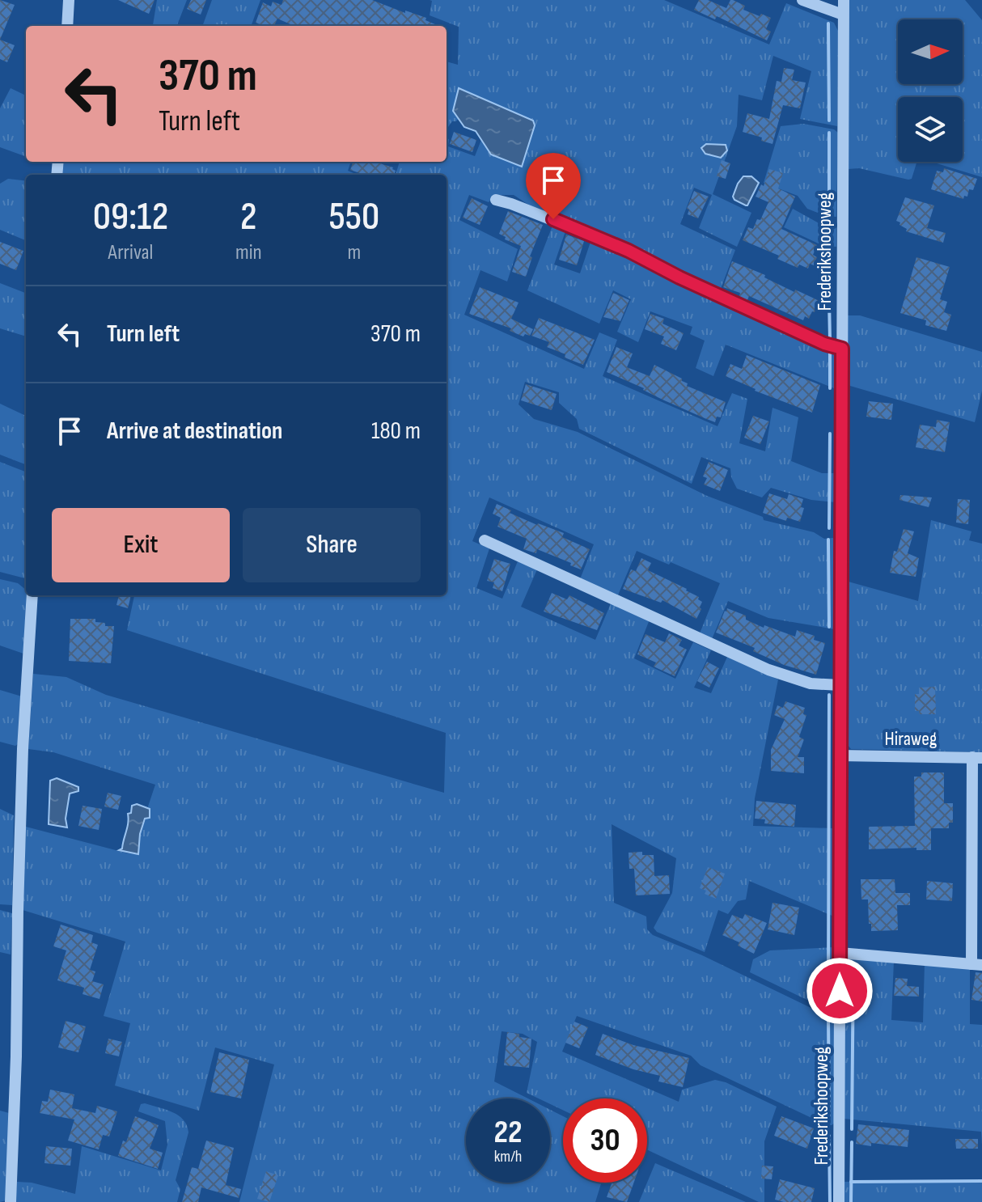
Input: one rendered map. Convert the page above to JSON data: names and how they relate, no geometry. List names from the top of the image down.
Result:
{
  "streets": {
    "street": ["Frederikshoopweg", "Hiraweg"]
  },
  "crossings": [
    ["Frederikshoopweg", "Hiraweg"]
  ],
  "north": "right",
  "page": {
    "turn": ["370 m", "Turn left"],
    "eta": [
      "09:12",
      "Arrival",
      "2",
      "min",
      "550",
      "m"
    ],
    "list": [
      {
        "name": "Turn left",
        "value": "370 m"
      },
      {
        "name": "Arrive at destination",
        "value": "180 m"
      }
    ],
    "buttons": ["Exit", "Share"],
    "speed": "22 km/h",
    "limit": "30"
  }
}
